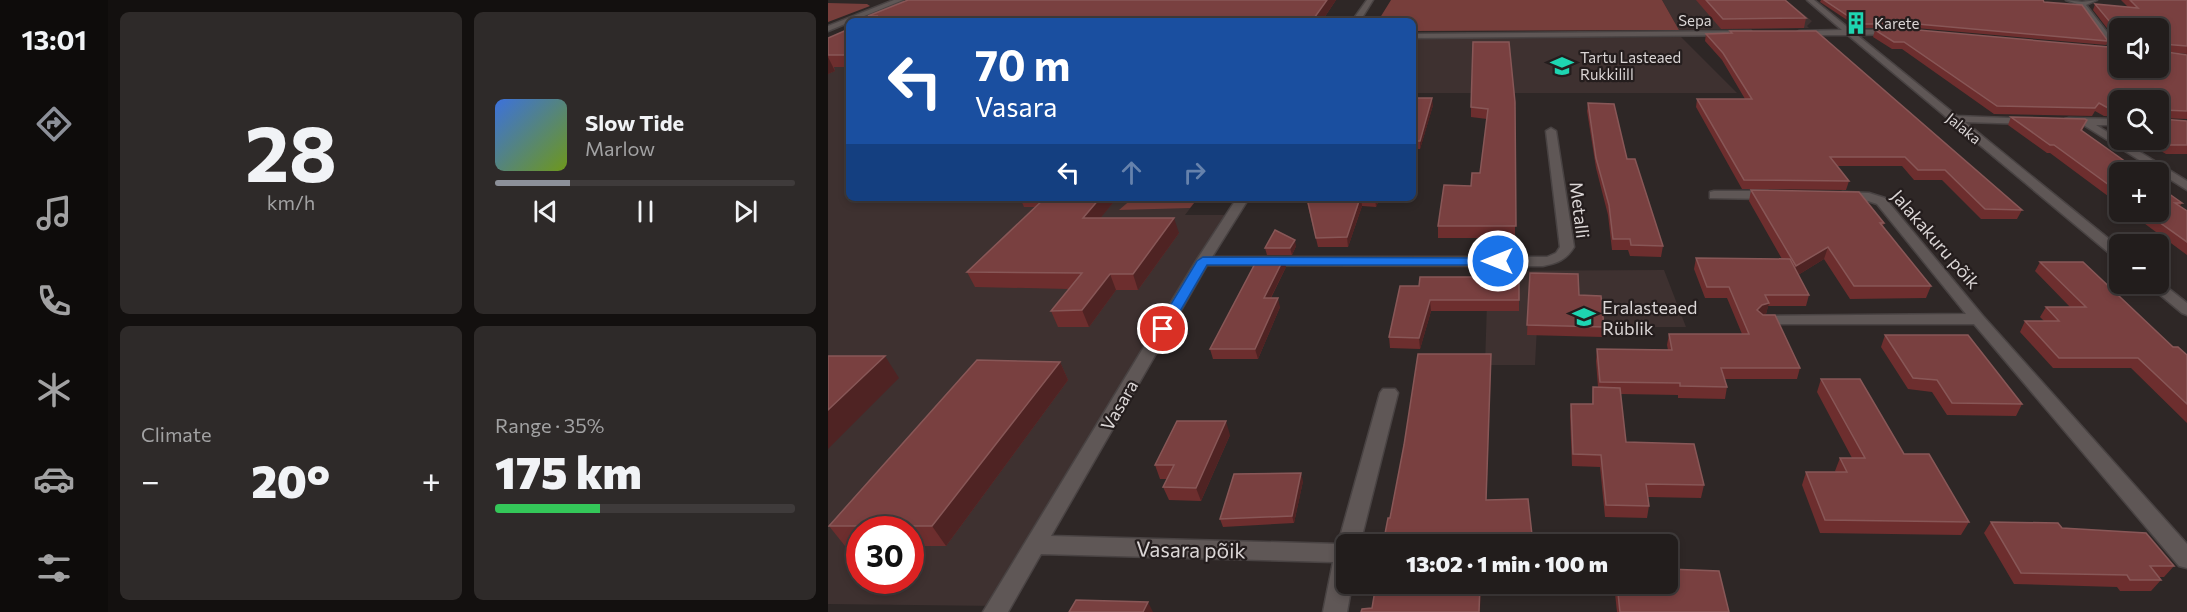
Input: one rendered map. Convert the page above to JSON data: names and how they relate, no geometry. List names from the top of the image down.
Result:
{
  "streets": {
    "street": [
      "Sepa",
      "Jalaka",
      "Metalli",
      "Jalakakuru põik",
      "Vasara",
      "Vasara põik"
    ]
  },
  "crossings": [
    ["Metalli", "Vasara"],
    ["Vasara", "Vasara põik"]
  ],
  "places": {
    "building": ["Karete"],
    "school or university": ["Tartu Lasteaed Rukkilill", "Eralasteaed Rüblik"]
  },
  "page": {
    "tabs": "13:01",
    "tile": [
      ["28", "km/h"],
      "Climate",
      ["Range · 35%", "175 km"]
    ],
    "map_buttons": ["+", "−"],
    "turn": ["70 m", "Vasara"],
    "song": ["Slow Tide", "Marlow"],
    "heat": ["−", "20°", "+"],
    "limit": "30",
    "trip": "13:02 · 1 min · 100 m"
  }
}
